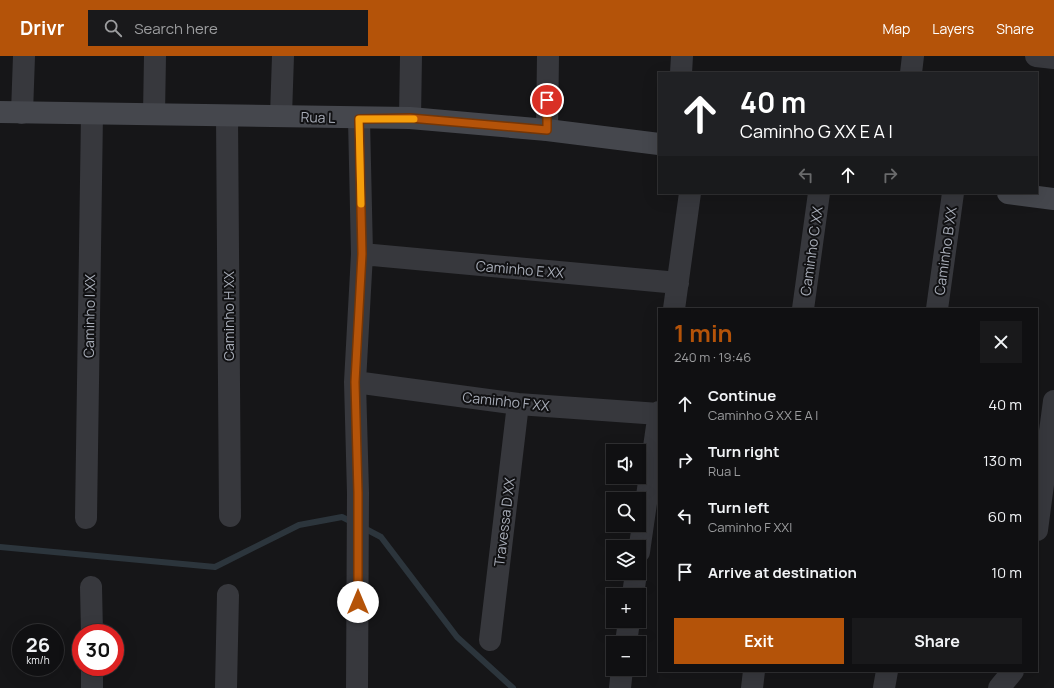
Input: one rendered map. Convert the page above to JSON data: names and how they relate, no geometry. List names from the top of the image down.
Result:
{
  "streets": {
    "street": [
      "Rua L",
      "Caminho C XX",
      "Caminho B XX",
      "Caminho E XX",
      "Caminho I XX",
      "Caminho H XX",
      "Caminho F XX",
      "Travessa D XX"
    ]
  },
  "crossings": [
    ["Rua L", "Caminho I XX"],
    ["Rua L", "Caminho H XX"],
    ["Caminho F XX", "Travessa D XX"]
  ],
  "page": {
    "header": "Drivr",
    "search": "Search here",
    "nav": ["Map", "Layers", "Share"],
    "turn": ["40 m", "Caminho G XX E A I"],
    "heading": ["1 min", "240 m · 19:46"],
    "list": [
      {
        "name": "Continue",
        "note": "Caminho G XX E A I",
        "value": "40 m"
      },
      {
        "name": "Turn right",
        "note": "Rua L",
        "value": "130 m"
      },
      {
        "name": "Turn left",
        "note": "Caminho F XXI",
        "value": "60 m"
      },
      {
        "name": "Arrive at destination",
        "value": "10 m"
      }
    ],
    "map_buttons": ["+", "−"],
    "buttons": ["Exit", "Share"],
    "speed": "26 km/h",
    "limit": "30"
  }
}
